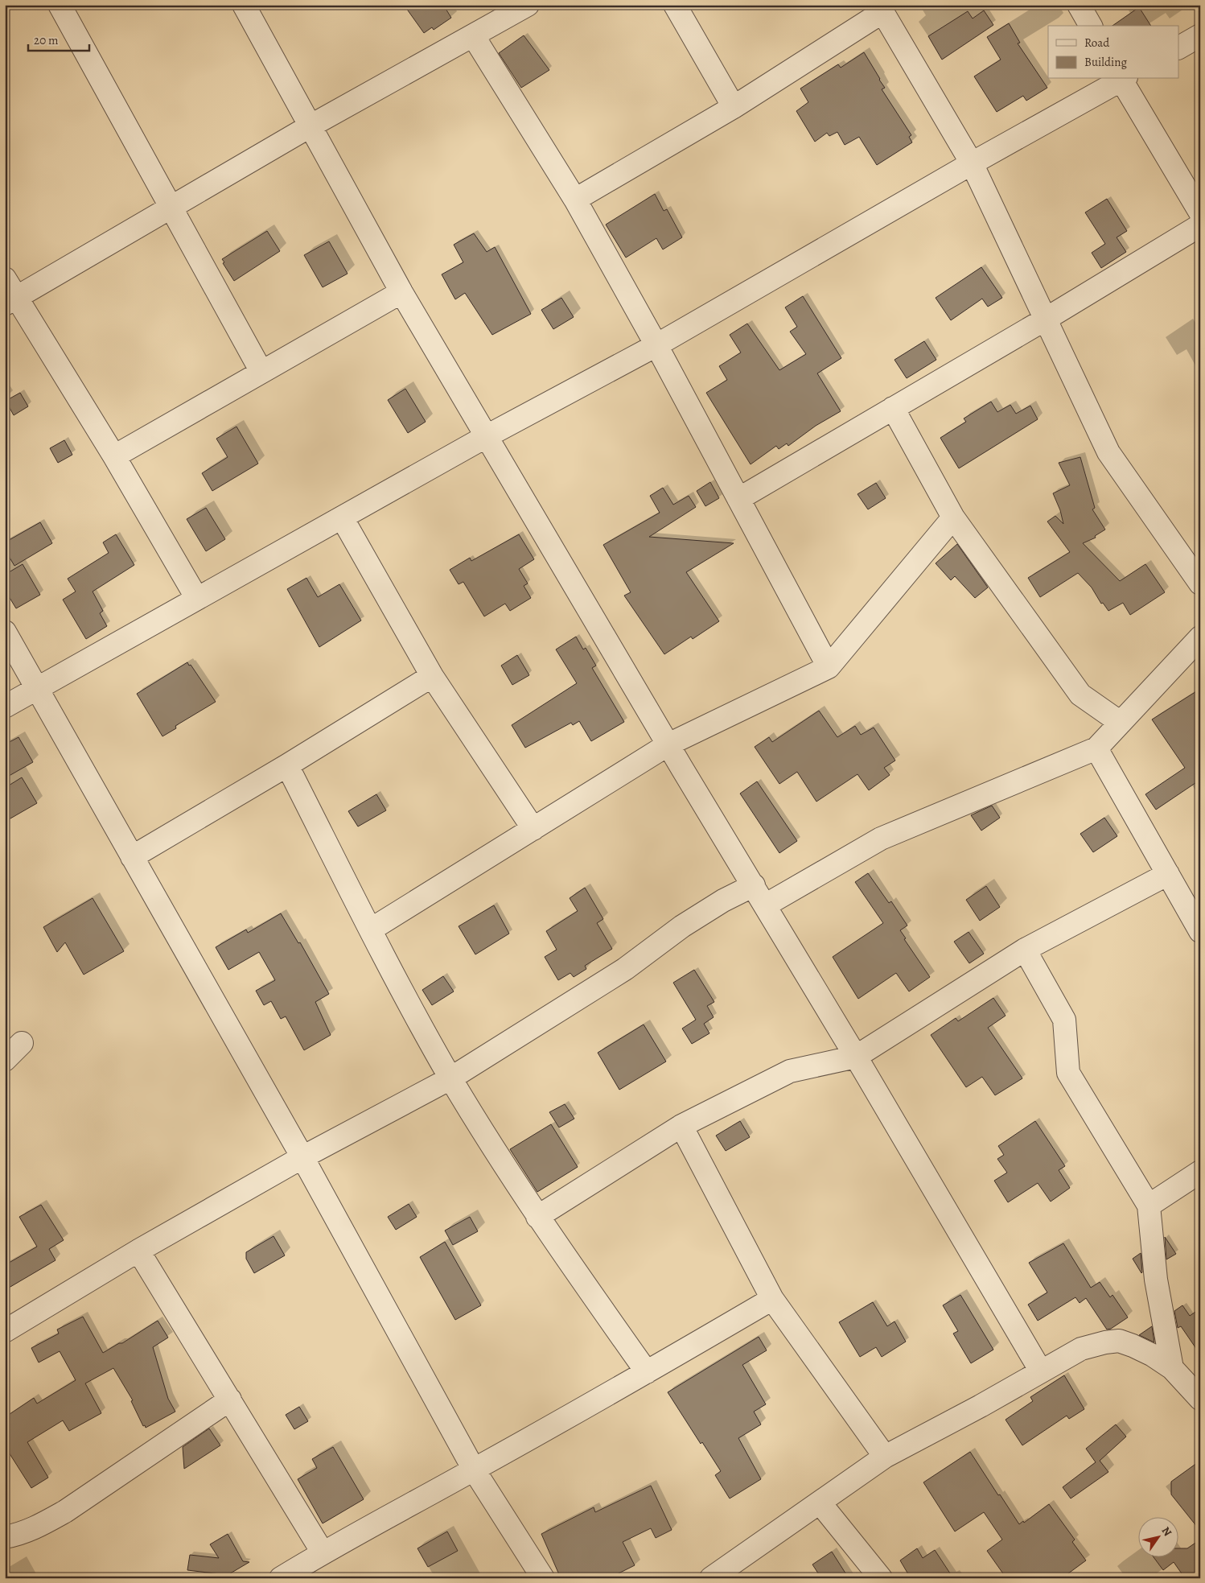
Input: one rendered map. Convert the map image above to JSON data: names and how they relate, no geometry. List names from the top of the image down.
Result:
{
  "legend": ["Road", "Building"],
  "scale_bar": "20 m",
  "north": "top right"
}
